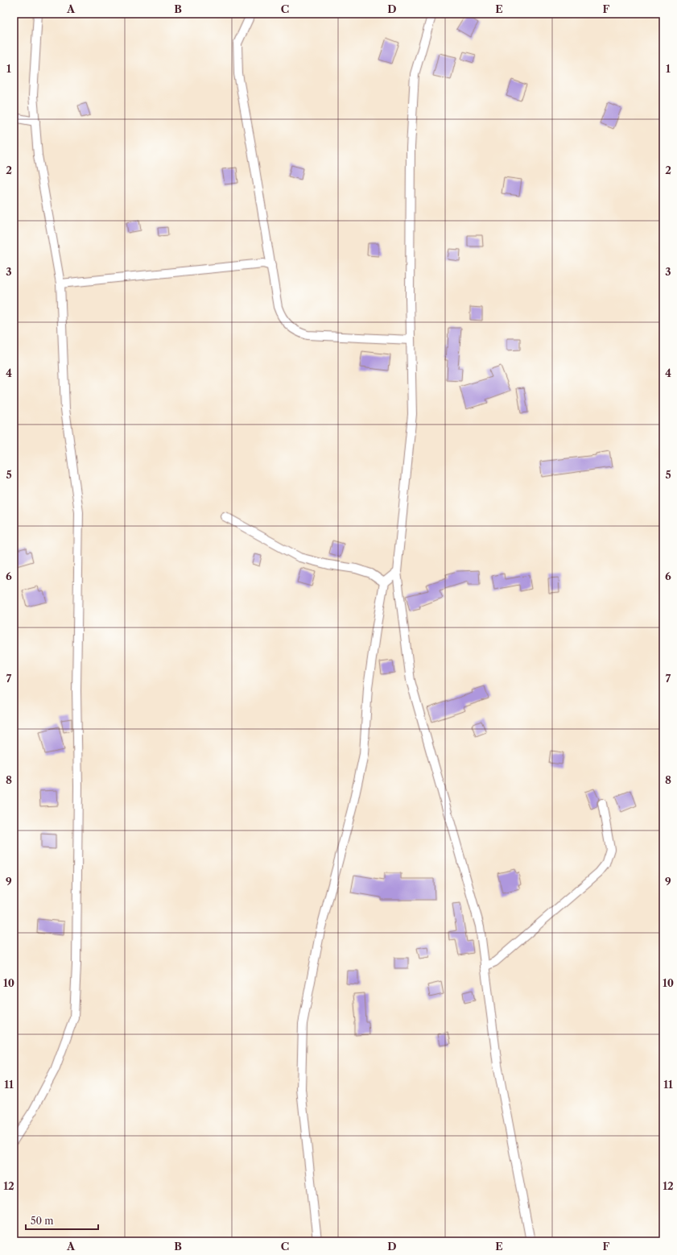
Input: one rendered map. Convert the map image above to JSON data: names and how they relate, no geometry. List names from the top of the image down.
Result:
{
  "scale_bar": "50 m",
  "grid": {
    "columns": [
      "A",
      "B",
      "C",
      "D",
      "E",
      "F"
    ],
    "rows": [
      "1",
      "2",
      "3",
      "4",
      "5",
      "6",
      "7",
      "8",
      "9",
      "10",
      "11",
      "12"
    ]
  }
}
